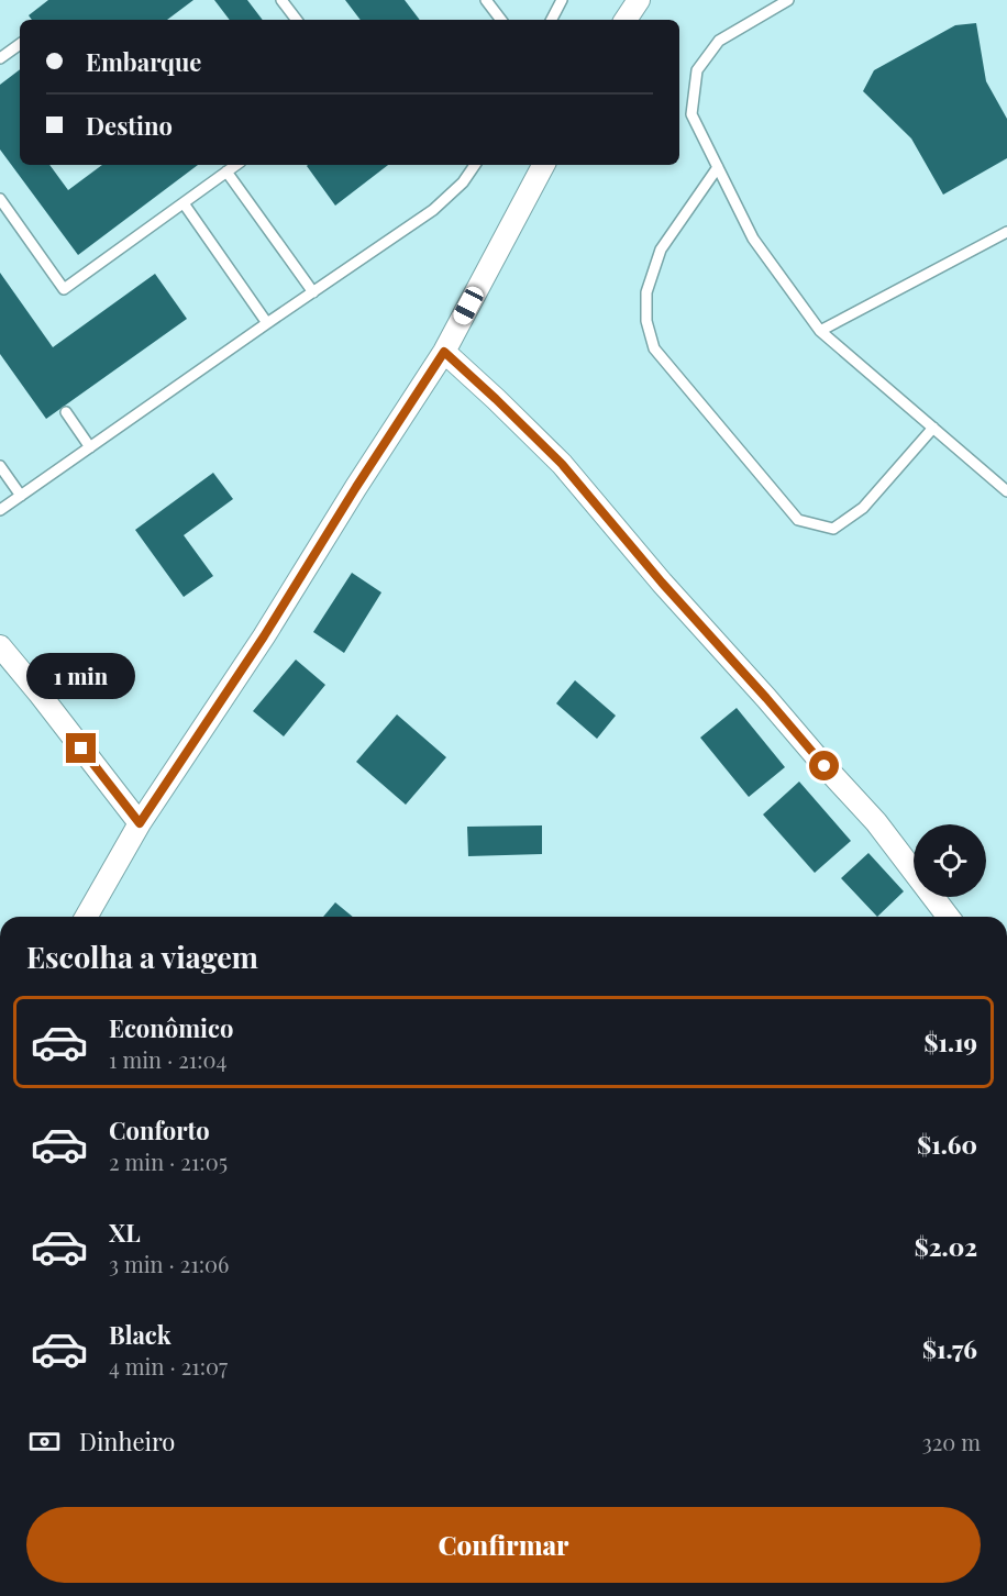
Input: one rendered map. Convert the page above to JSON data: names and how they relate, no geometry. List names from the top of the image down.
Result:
{
  "page": {
    "banner": ["Embarque", "Destino"],
    "bubble": "1 min",
    "heading": "Escolha a viagem",
    "list": [
      {
        "name": "Econômico",
        "note": "1 min · 21:04",
        "value": "$1.19"
      },
      {
        "name": "Conforto",
        "note": "2 min · 21:05",
        "value": "$1.60"
      },
      {
        "name": "XL",
        "note": "3 min · 21:06",
        "value": "$2.02"
      },
      {
        "name": "Black",
        "note": "4 min · 21:07",
        "value": "$1.76"
      }
    ],
    "pay": ["Dinheiro", "320 m"],
    "buttons": "Confirmar"
  }
}
